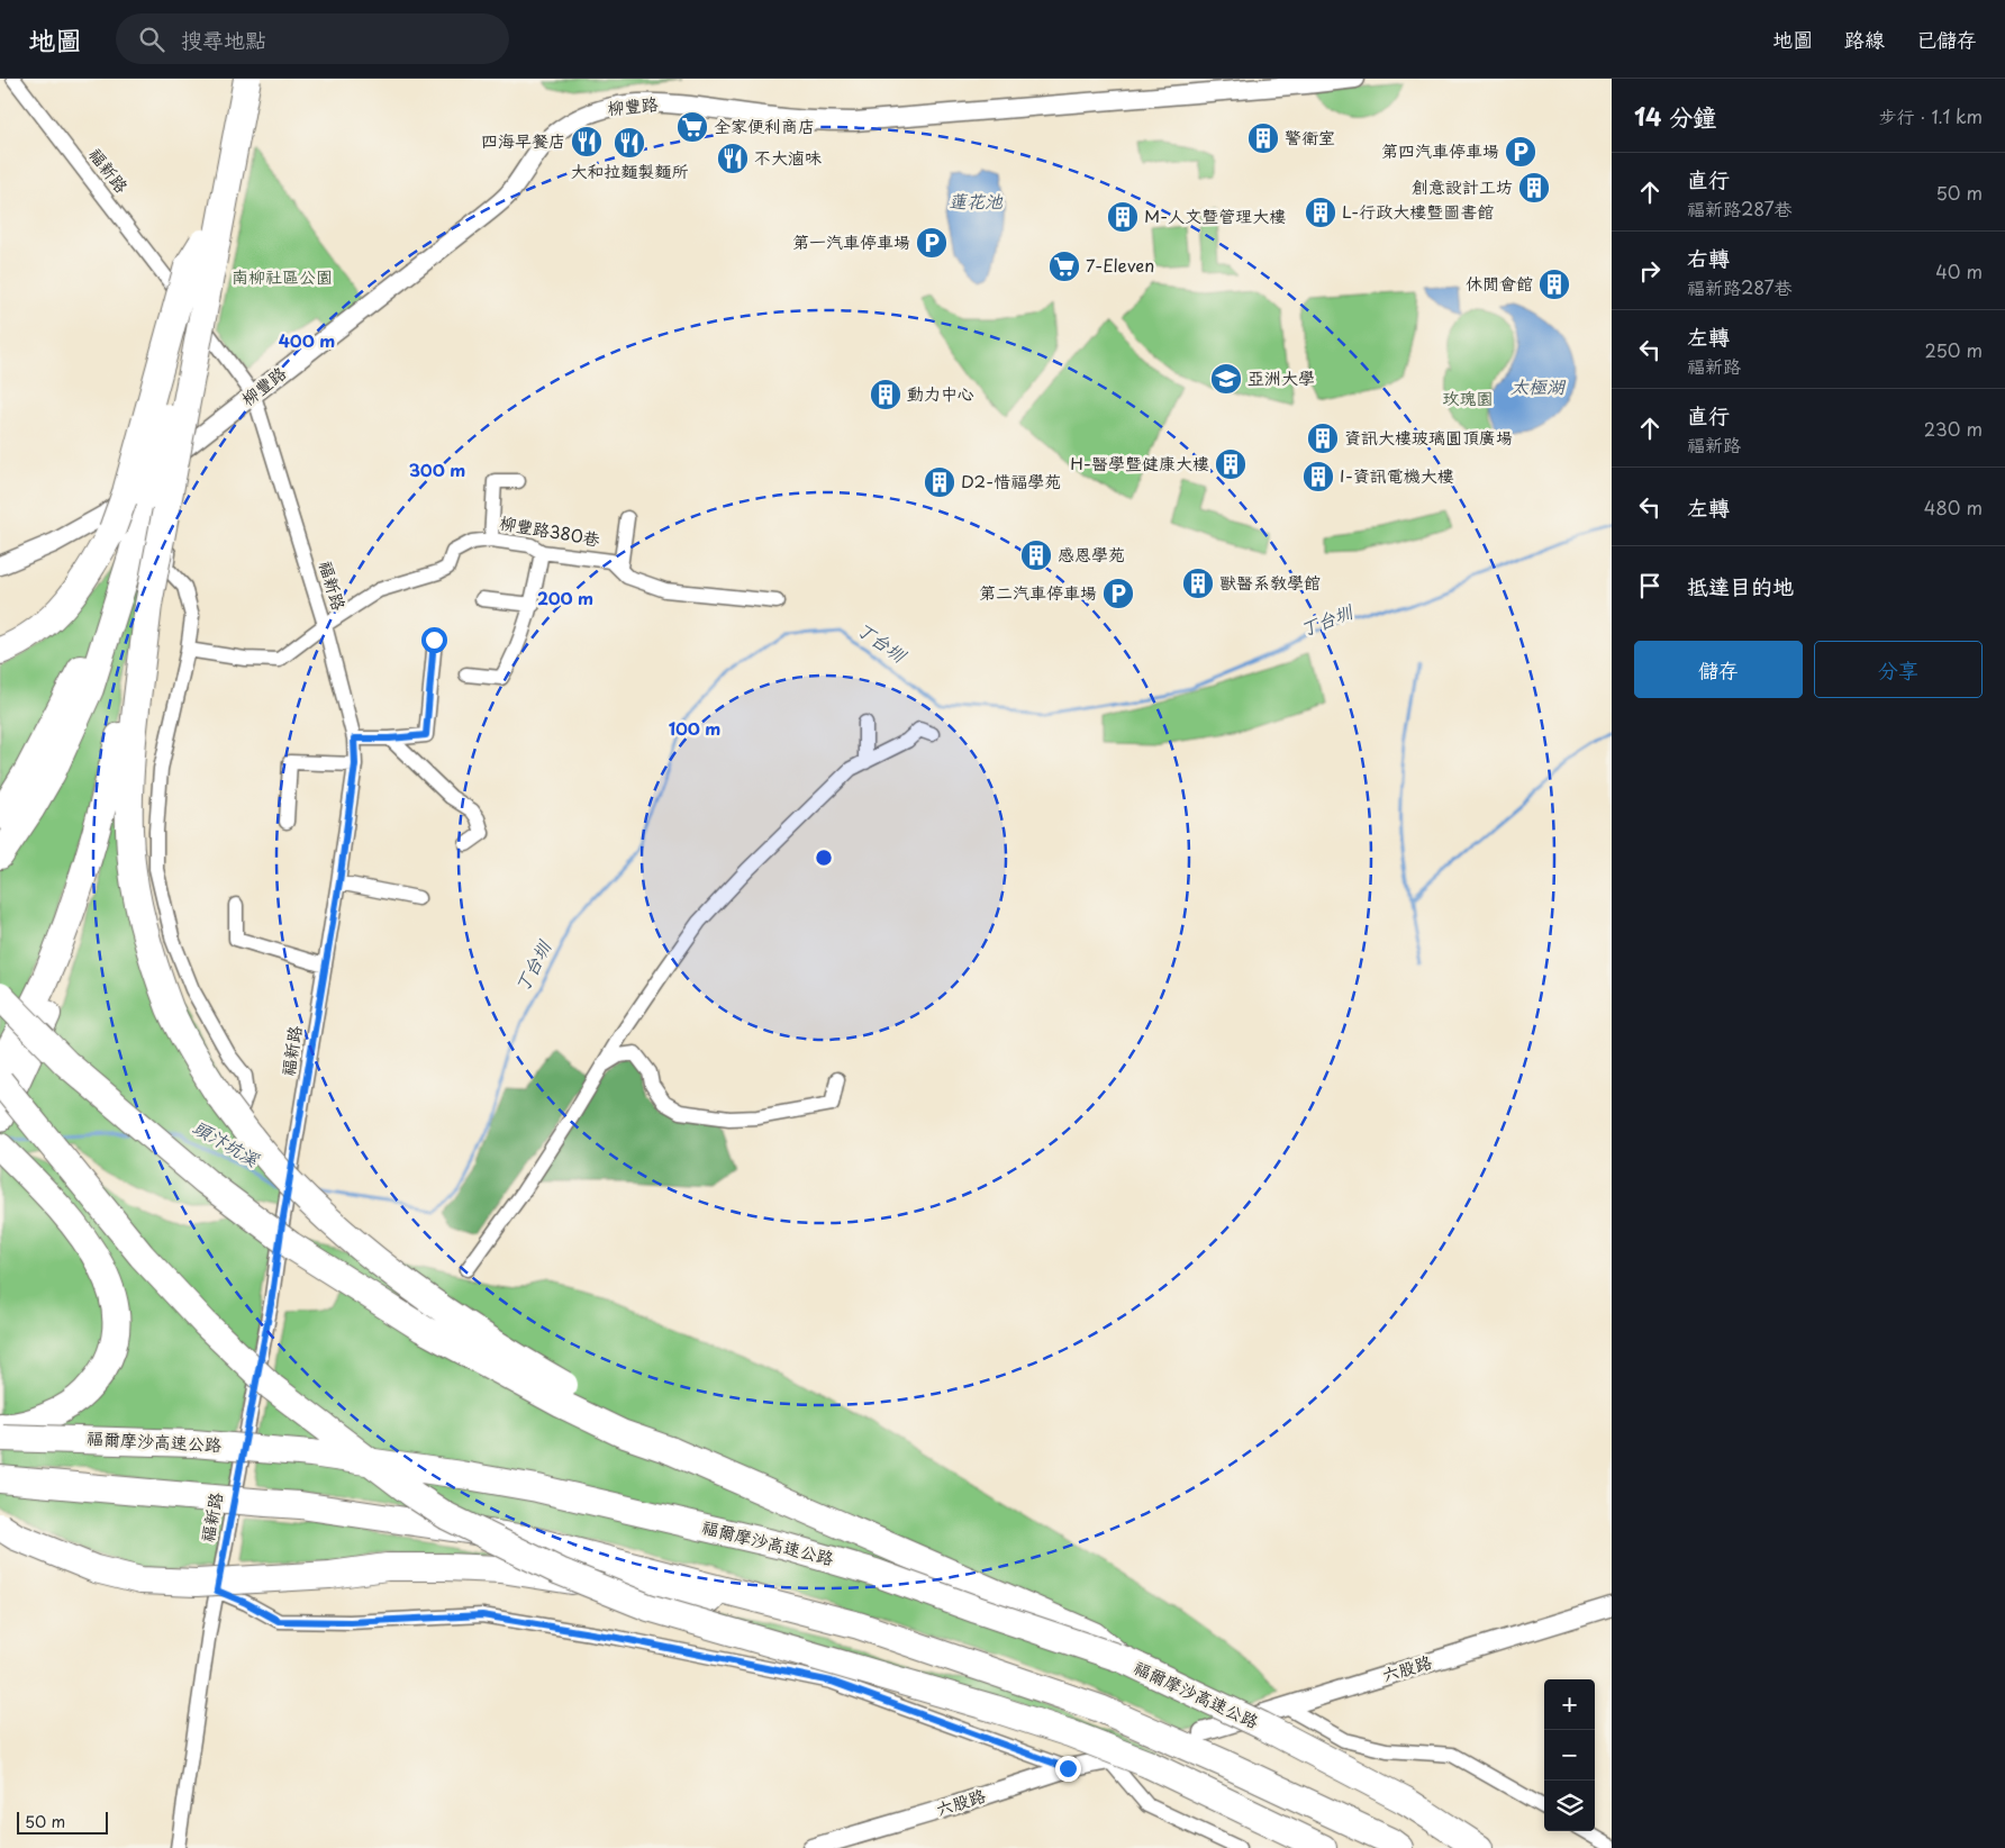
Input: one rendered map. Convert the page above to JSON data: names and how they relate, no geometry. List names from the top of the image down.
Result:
{
  "streets": {
    "highway": ["福爾摩沙高速公路"],
    "street": [
      "柳豐路",
      "福新路",
      "柳豐路380巷",
      "六股路"
    ]
  },
  "crossings": [
    ["柳豐路", "福新路"],
    ["福新路", "柳豐路380巷"]
  ],
  "water": [
    "蓮花池",
    "太極湖",
    "丁台圳",
    "頭汴坑溪"
  ],
  "parks": ["南柳社區公園", "玫瑰園"],
  "places": {
    "supermarket": ["全家便利商店", "7-Eleven"],
    "building": [
      "警衛室",
      "創意設計工坊",
      "L-行政大樓暨圖書館",
      "M-人文暨管理大樓",
      "休閒會館",
      "動力中心",
      "資訊大樓玻璃圓頂廣場",
      "H-醫學暨健康大樓",
      "I-資訊電機大樓",
      "D2-惜福學苑",
      "感恩學苑",
      "獸醫系教學館"
    ],
    "restaurant": ["四海早餐店", "大和拉麵製麵所", "不大滷味"],
    "parking": ["第四汽車停車場", "第一汽車停車場", "第二汽車停車場"],
    "school or university": ["亞洲大學"]
  },
  "scale_bar": "50 m",
  "page": {
    "header": "地圖",
    "search": "搜尋地點",
    "nav": ["地圖", "路線", "已儲存"],
    "heading": ["14 分鐘", "步行 · 1.1 km"],
    "list": [
      ["直行", "福新路287巷", "50 m"],
      ["右轉", "福新路287巷", "40 m"],
      ["左轉", "福新路", "250 m"],
      ["直行", "福新路", "230 m"],
      ["左轉", "480 m"],
      "抵達目的地"
    ],
    "buttons": ["儲存", "分享"],
    "map_buttons": ["+", "−"],
    "scale": "50 m"
  },
  "rings": [
    "400 m",
    "300 m",
    "200 m",
    "100 m"
  ]
}
